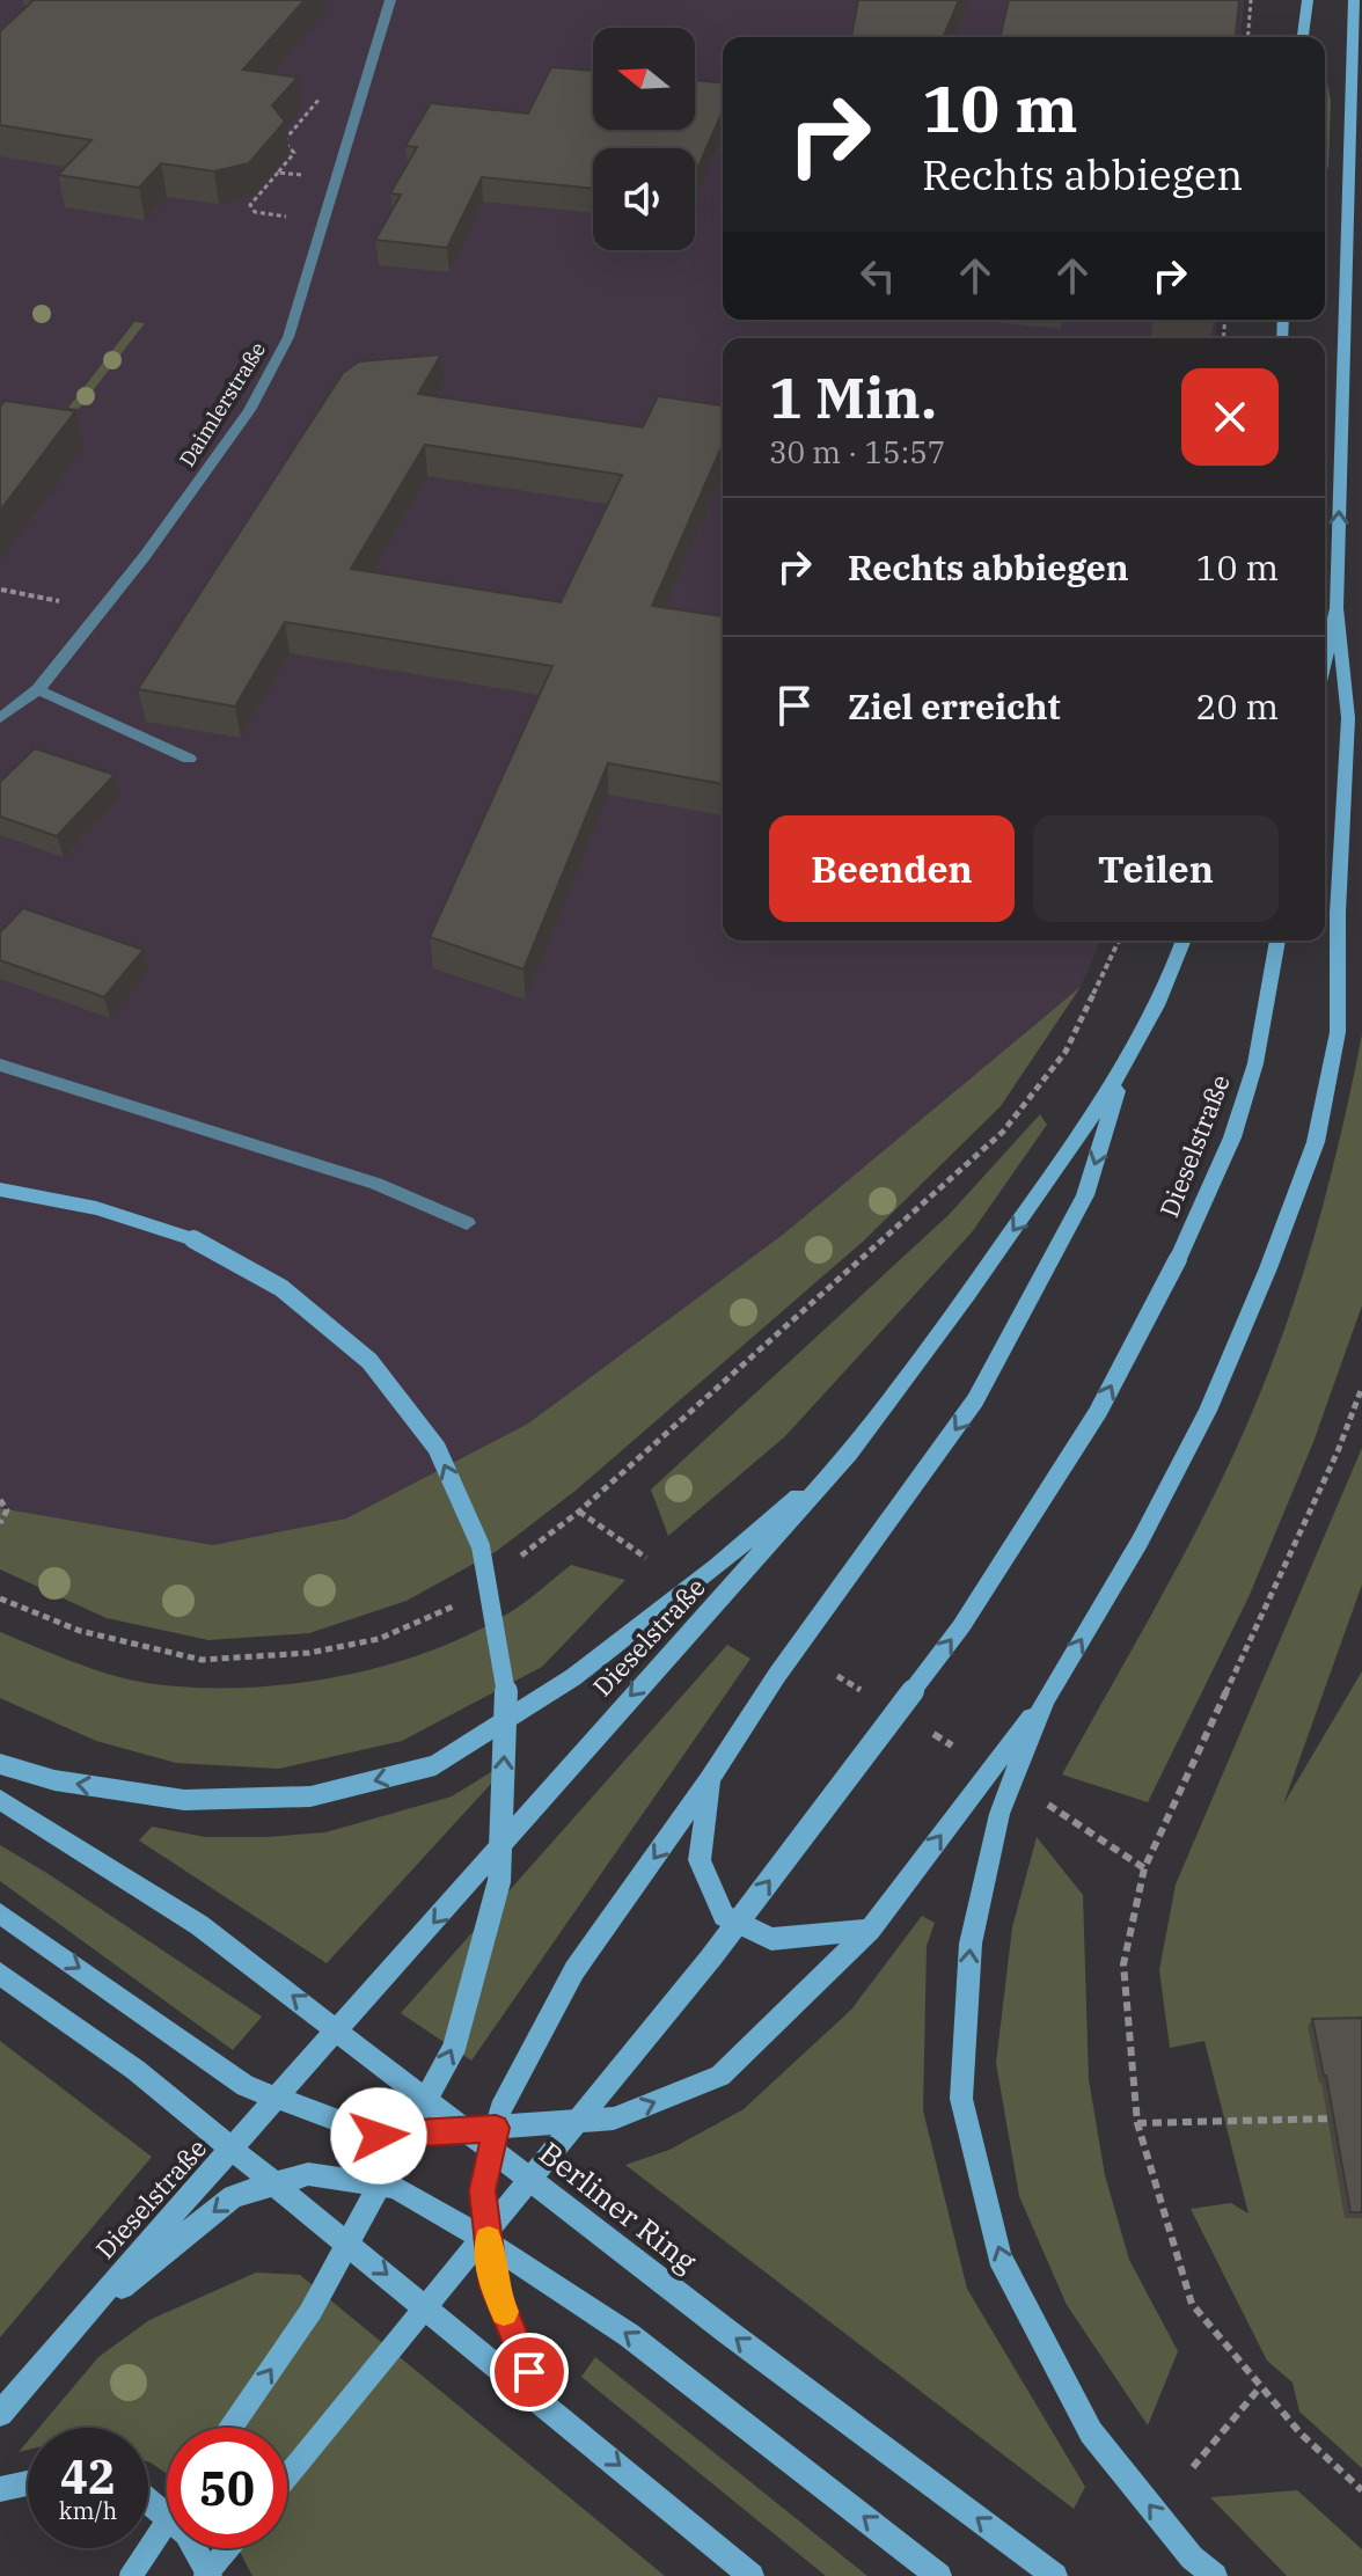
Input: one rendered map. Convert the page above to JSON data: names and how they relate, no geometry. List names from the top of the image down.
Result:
{
  "streets": {
    "main road": ["Dieselstraße", "Berliner Ring"],
    "street": ["Daimlerstraße"]
  },
  "crossings": [
    ["Dieselstraße", "Berliner Ring"]
  ],
  "north": "left",
  "page": {
    "turn": ["10 m", "Rechts abbiegen"],
    "heading": ["1 Min.", "30 m · 15:57"],
    "list": [
      {
        "name": "Rechts abbiegen",
        "value": "10 m"
      },
      {
        "name": "Ziel erreicht",
        "value": "20 m"
      }
    ],
    "buttons": ["Beenden", "Teilen"],
    "speed": "42 km/h",
    "limit": "50"
  }
}
